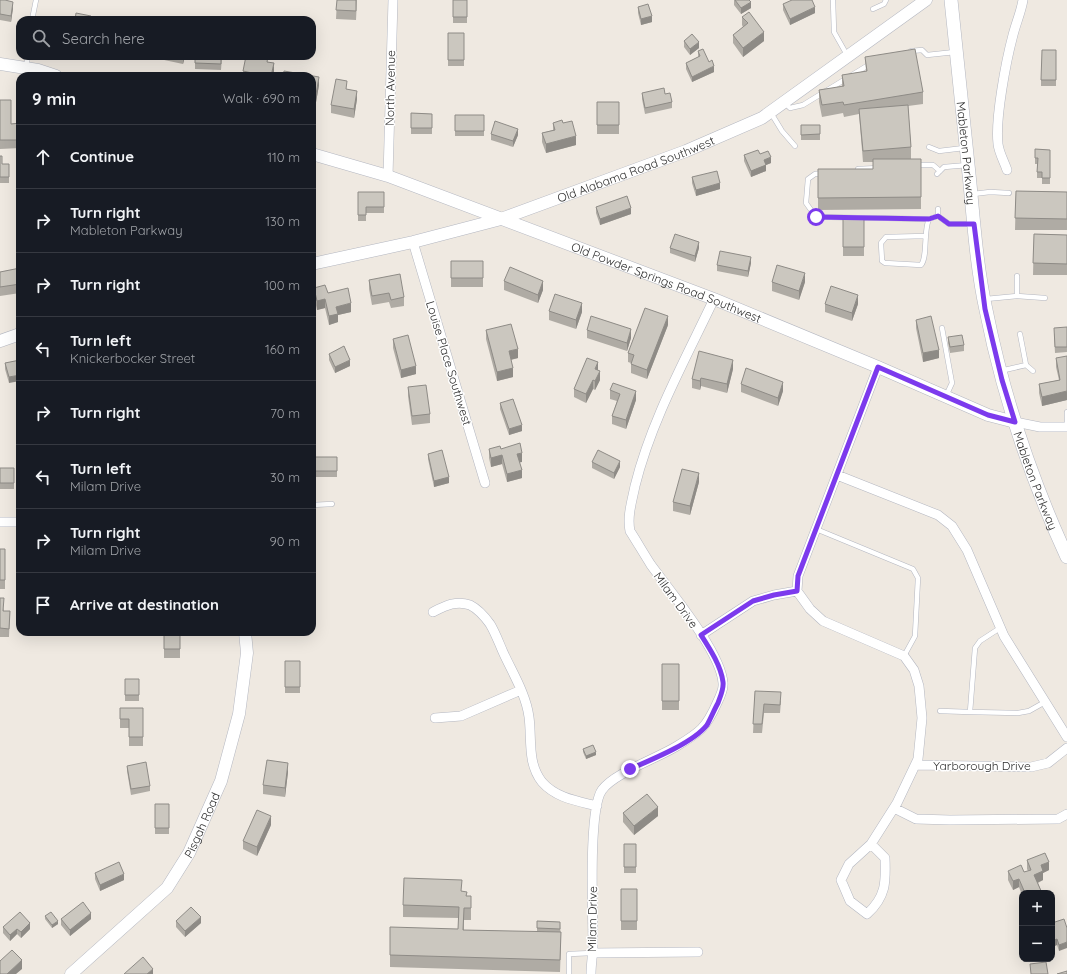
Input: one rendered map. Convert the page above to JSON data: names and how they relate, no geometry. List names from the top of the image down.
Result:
{
  "streets": {
    "main road": ["Mableton Parkway"],
    "street": [
      "North Avenue",
      "Old Alabama Road Southwest",
      "Old Powder Springs Road Southwest",
      "Louise Place Southwest",
      "Milam Drive",
      "Yarborough Drive",
      "Pisgah Road"
    ]
  },
  "crossings": [
    ["North Avenue", "Old Powder Springs Road Southwest"],
    ["Mableton Parkway", "Old Powder Springs Road Southwest"],
    ["Old Alabama Road Southwest", "Old Powder Springs Road Southwest"],
    ["Old Alabama Road Southwest", "Louise Place Southwest"],
    ["Old Powder Springs Road Southwest", "Milam Drive"]
  ],
  "page": {
    "search": "Search here",
    "heading": ["9 min", "Walk · 690 m"],
    "list": [
      ["Continue", "110 m"],
      ["Turn right", "Mableton Parkway", "130 m"],
      ["Turn right", "100 m"],
      ["Turn left", "Knickerbocker Street", "160 m"],
      ["Turn right", "70 m"],
      ["Turn left", "Milam Drive", "30 m"],
      ["Turn right", "Milam Drive", "90 m"],
      "Arrive at destination"
    ],
    "map_buttons": ["+", "−"]
  }
}
